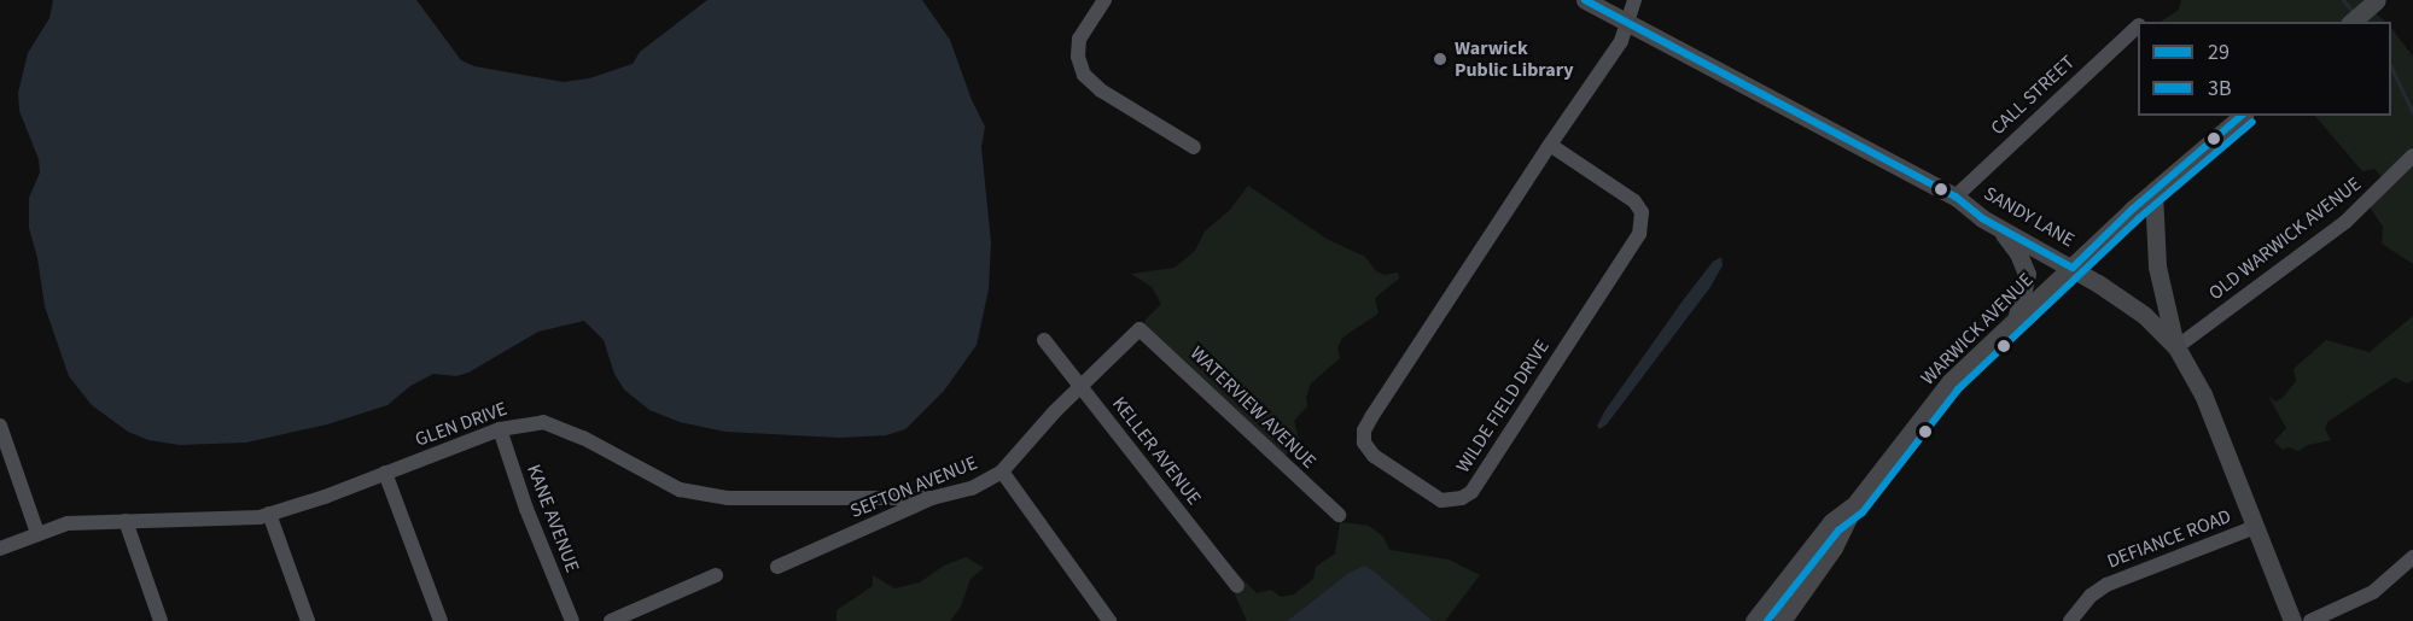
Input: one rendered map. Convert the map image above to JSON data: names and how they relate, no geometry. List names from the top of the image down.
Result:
{
  "streets": {
    "main road": ["SANDY LANE", "WARWICK AVENUE"],
    "street": [
      "CALL STREET",
      "OLD WARWICK AVENUE",
      "WILDE FIELD DRIVE",
      "WATERVIEW AVENUE",
      "GLEN DRIVE",
      "KELLER AVENUE",
      "SEFTON AVENUE",
      "KANE AVENUE",
      "DEFIANCE ROAD"
    ]
  },
  "crossings": [
    ["CALL STREET", "SANDY LANE"],
    ["SANDY LANE", "OLD WARWICK AVENUE"],
    ["SANDY LANE", "WARWICK AVENUE"],
    ["SANDY LANE", "WILDE FIELD DRIVE"],
    ["SANDY LANE", "DEFIANCE ROAD"],
    ["WATERVIEW AVENUE", "SEFTON AVENUE"],
    ["GLEN DRIVE", "SEFTON AVENUE"],
    ["GLEN DRIVE", "KANE AVENUE"],
    ["KELLER AVENUE", "SEFTON AVENUE"]
  ],
  "places": ["Warwick Public Library"],
  "lines": ["transit line 29", "transit line 3B"],
  "legend": ["29", "3B"]
}
